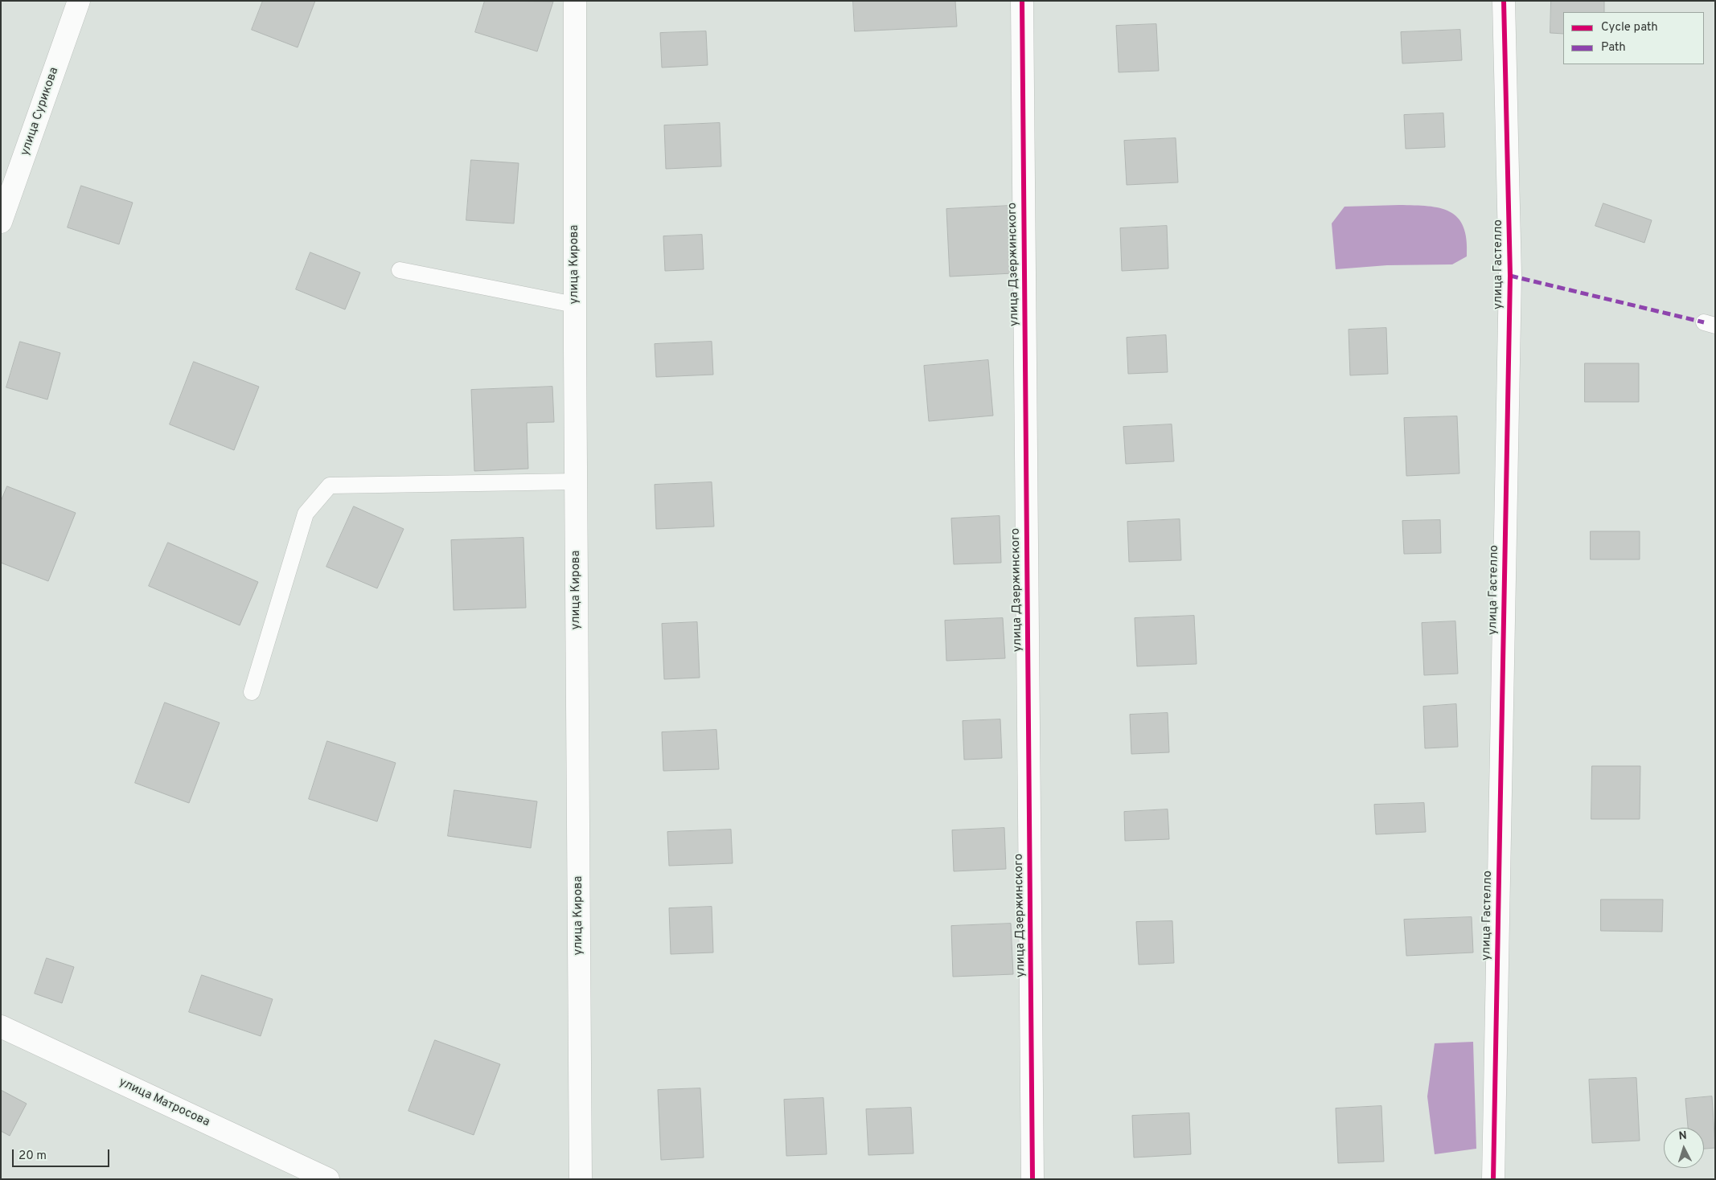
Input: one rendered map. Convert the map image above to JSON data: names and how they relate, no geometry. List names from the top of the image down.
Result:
{
  "streets": {
    "street": [
      "улица Сурикова",
      "улица Кирова",
      "улица Дзержинского",
      "улица Гастелло",
      "улица Матросова"
    ]
  },
  "legend": ["Cycle path", "Path"],
  "scale_bar": "20 m",
  "north": "top"
}
